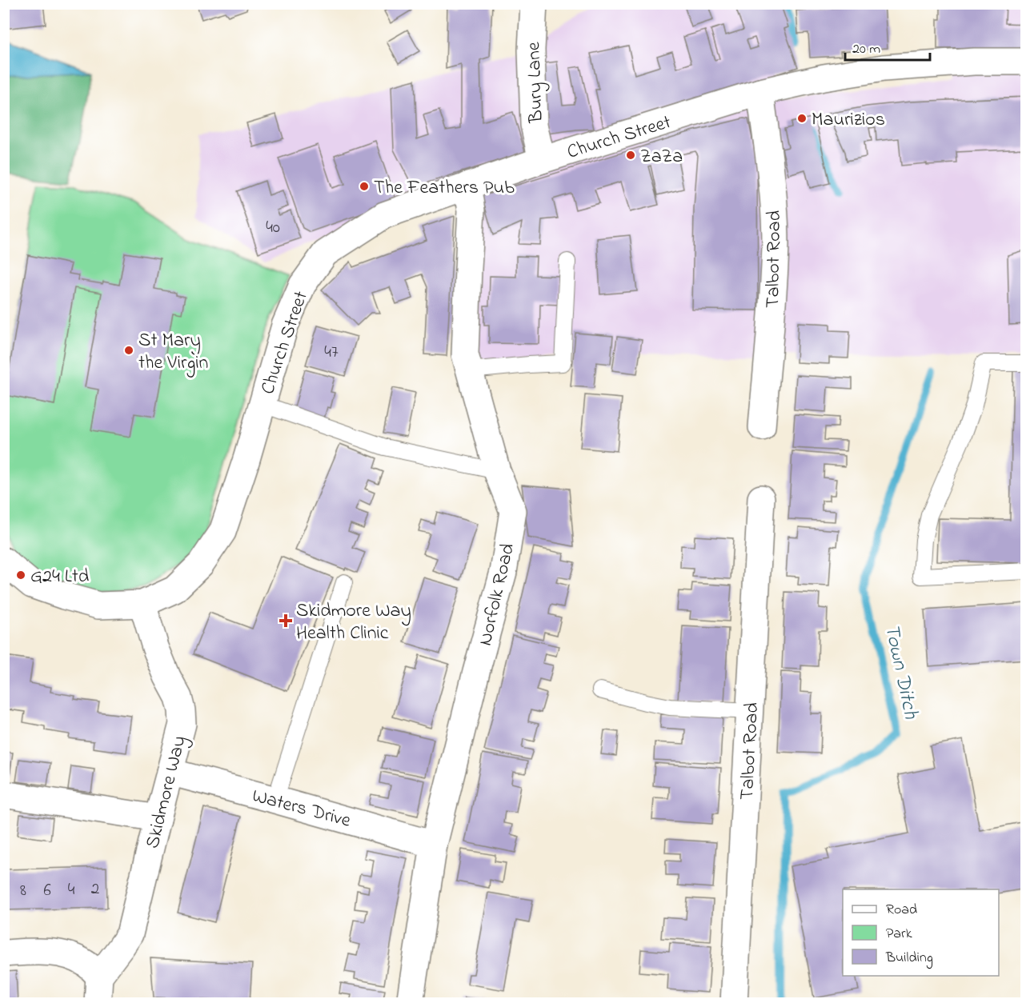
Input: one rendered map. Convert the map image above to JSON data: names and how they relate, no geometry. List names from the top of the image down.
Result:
{
  "streets": {
    "street": [
      "Bury Lane",
      "Church Street",
      "Talbot Road",
      "Norfolk Road",
      "Skidmore Way",
      "Waters Drive"
    ]
  },
  "crossings": [
    ["Bury Lane", "Church Street"],
    ["Church Street", "Talbot Road"],
    ["Church Street", "Norfolk Road"],
    ["Church Street", "Skidmore Way"],
    ["Norfolk Road", "Waters Drive"],
    ["Skidmore Way", "Waters Drive"]
  ],
  "water": ["Town Ditch"],
  "places": {
    "other": [
      "Maurizios",
      "ZaZa",
      "The Feathers Pub",
      "St Mary the Virgin",
      "G24 Ltd"
    ],
    "health": ["Skidmore Way Health Clinic"]
  },
  "house_numbers": [
    "40",
    "47",
    "2",
    "4",
    "8",
    "6"
  ],
  "legend": ["Road", "Park", "Building"],
  "scale_bar": "20 m"
}
